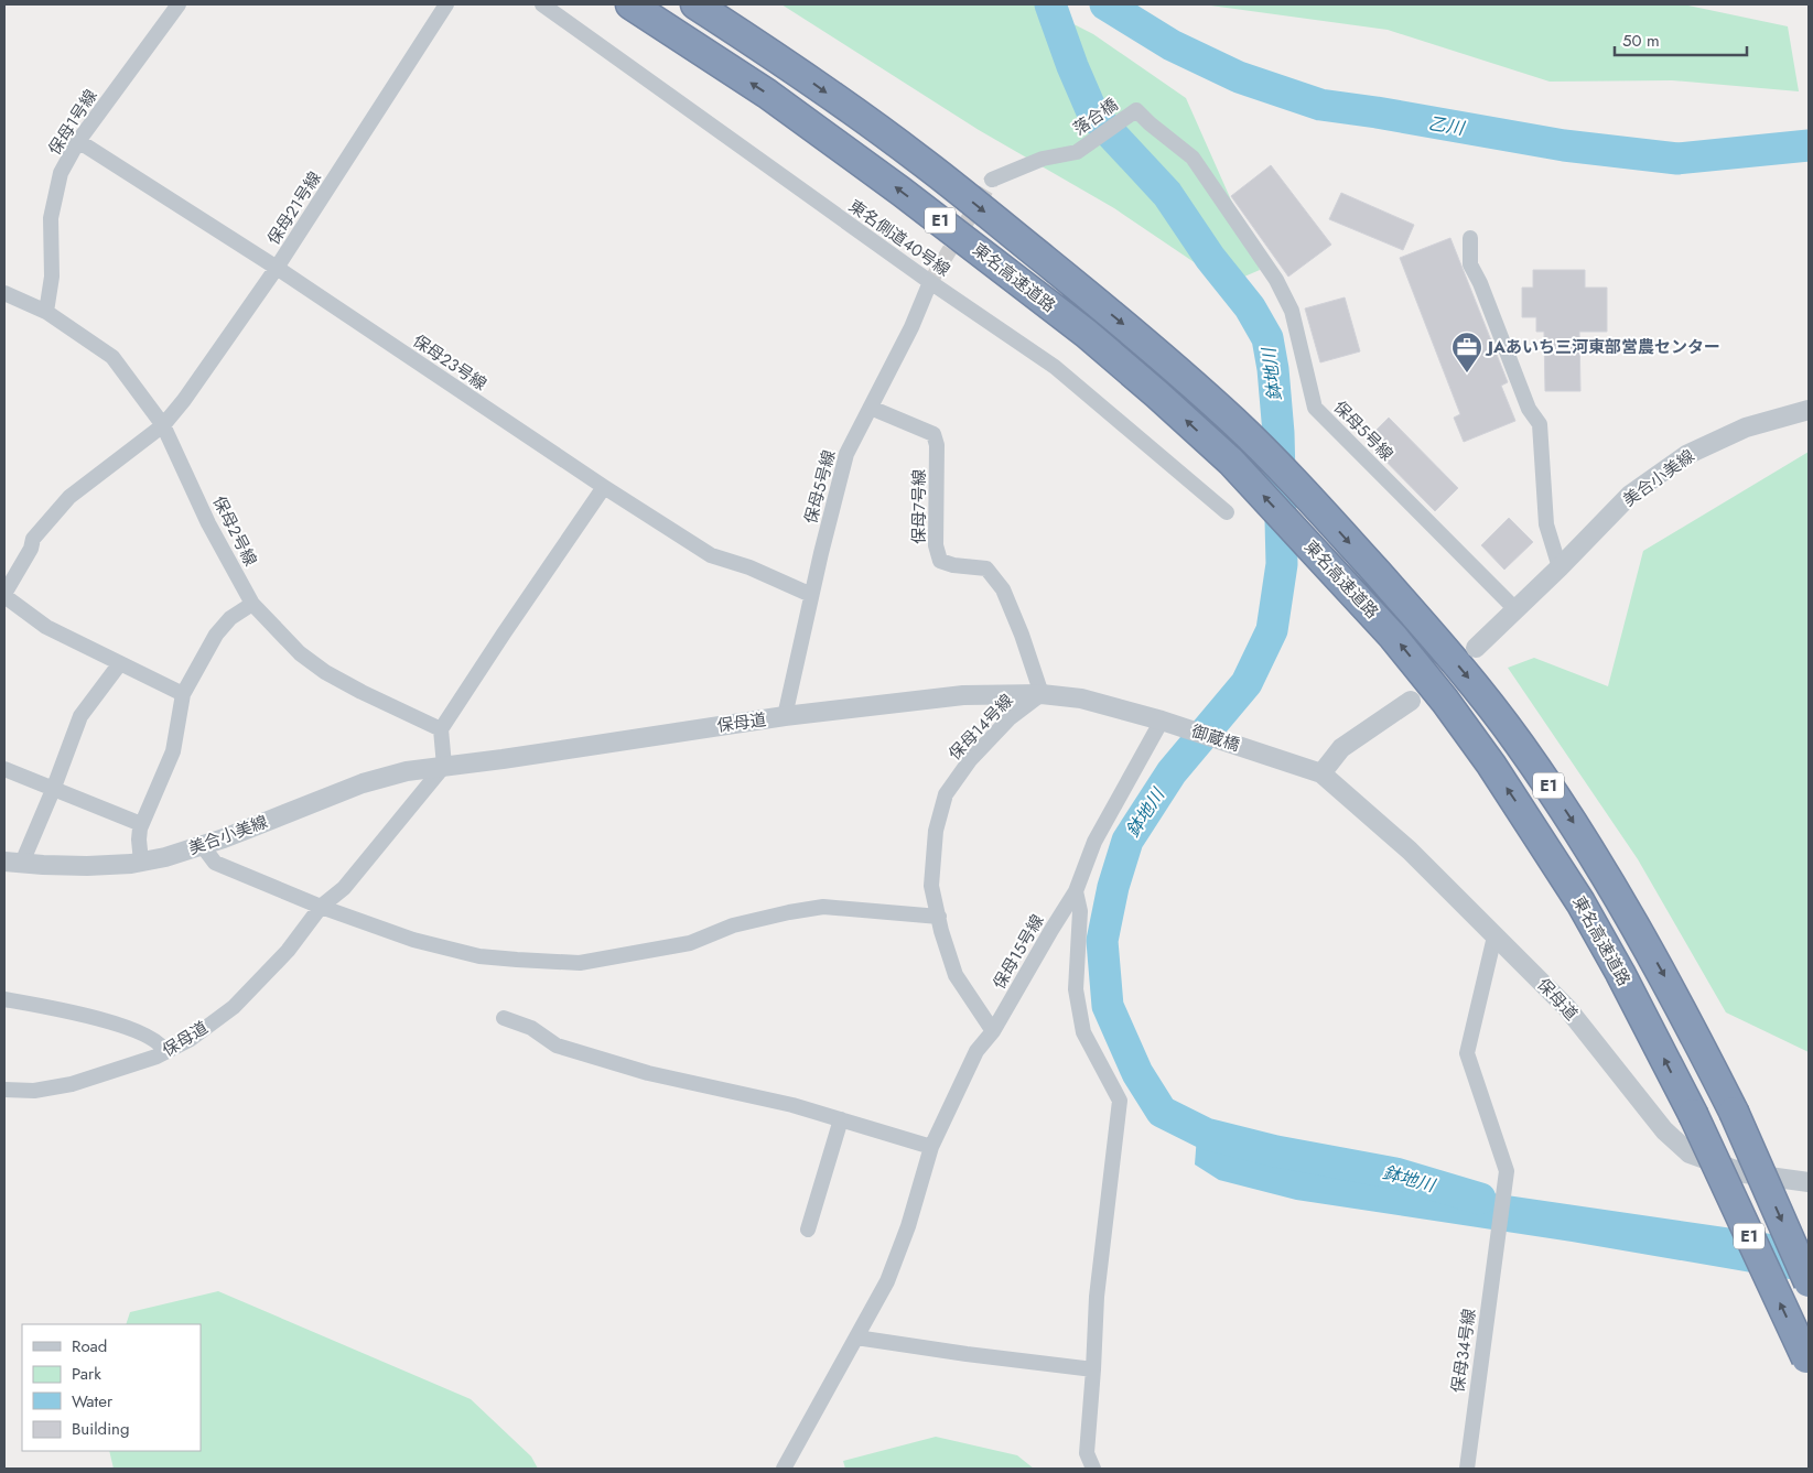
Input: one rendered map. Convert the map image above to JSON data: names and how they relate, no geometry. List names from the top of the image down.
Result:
{
  "streets": {
    "highway": ["E1", "東名高速道路"],
    "street": [
      "落合橋",
      "保母1号線",
      "保母21号線",
      "東名側道40号線",
      "保母23号線",
      "保母5号線",
      "美合小美線",
      "保母7号線",
      "保母2号線",
      "保母道",
      "保母14号線",
      "御蔵橋",
      "保母15号線",
      "保母34号線"
    ]
  },
  "crossings": [
    ["落合橋", "保母5号線"],
    ["保母1号線", "保母23号線"],
    ["保母1号線", "保母2号線"],
    ["保母21号線", "保母23号線"],
    ["保母21号線", "保母2号線"],
    ["東名側道40号線", "保母5号線"],
    ["保母23号線", "保母5号線"],
    ["保母5号線", "美合小美線"],
    ["保母5号線", "保母7号線"],
    ["保母5号線", "保母道"],
    ["美合小美線", "保母道"],
    ["保母7号線", "保母道"],
    ["保母7号線", "保母14号線"],
    ["保母道", "保母14号線"],
    ["保母道", "御蔵橋"],
    ["保母道", "保母15号線"],
    ["保母道", "保母34号線"],
    ["保母14号線", "保母15号線"],
    ["御蔵橋", "保母15号線"]
  ],
  "water": ["乙川", "鉢地川"],
  "places": {
    "office": ["JAあいち三河東部営農センター"]
  },
  "legend": [
    "Road",
    "Park",
    "Water",
    "Building"
  ],
  "scale_bar": "50 m"
}
